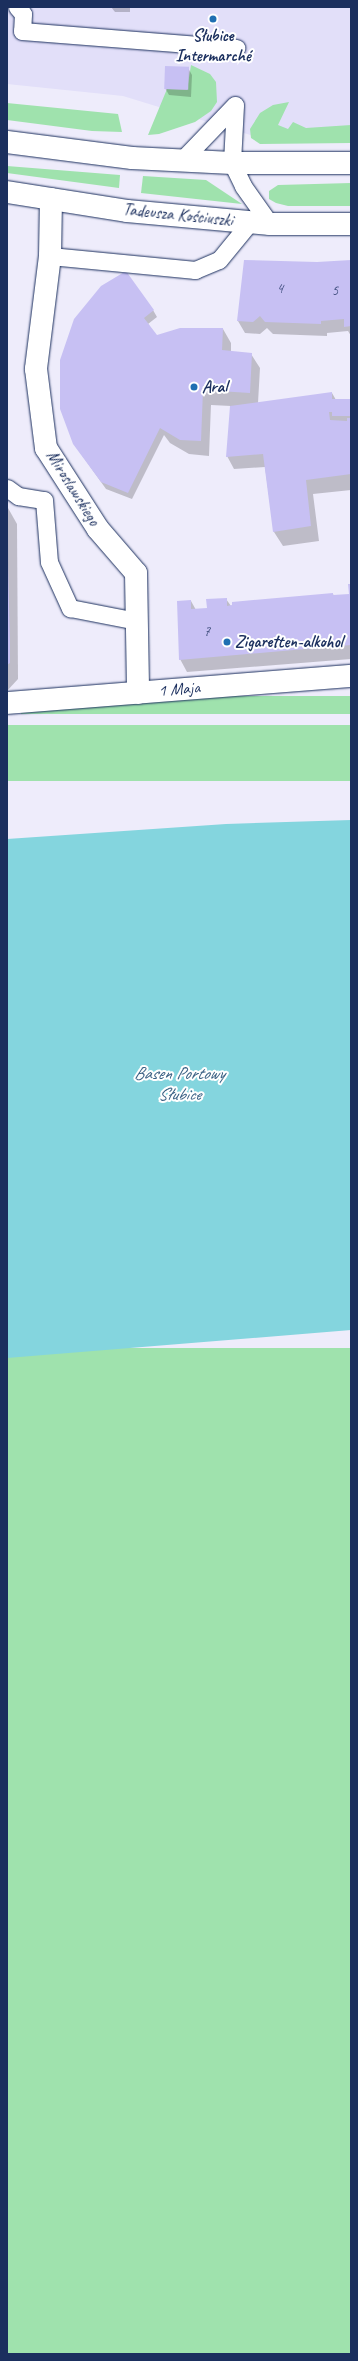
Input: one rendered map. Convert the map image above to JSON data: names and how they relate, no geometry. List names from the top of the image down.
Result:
{
  "streets": {
    "main road": ["Tadeusza Kościuszki", "Miroslawskiego", "1 Maja"]
  },
  "crossings": [
    ["Tadeusza Kościuszki", "Miroslawskiego"],
    ["Miroslawskiego", "1 Maja"]
  ],
  "water": ["Basen Portowy Słubice"],
  "places": ["Słubice Intermarché", "Aral", "Zigaretten-alkohol"],
  "house_numbers": ["4", "5", "7"]
}
